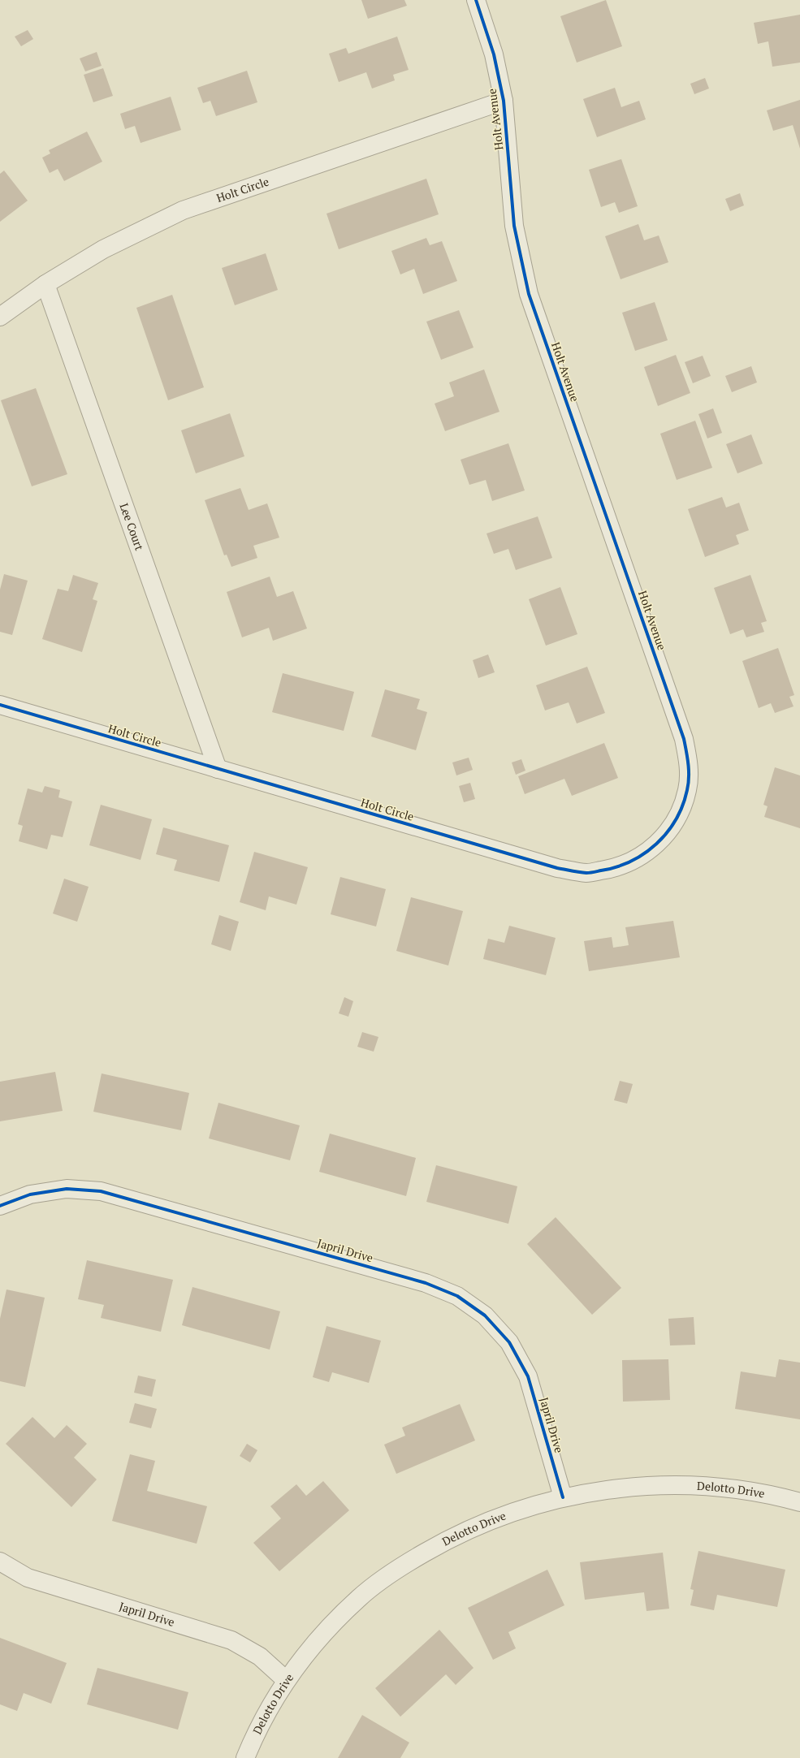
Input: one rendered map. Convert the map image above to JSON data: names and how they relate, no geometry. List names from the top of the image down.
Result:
{
  "streets": {
    "street": [
      "Holt Avenue",
      "Holt Circle",
      "Lee Court",
      "Japril Drive",
      "Delotto Drive"
    ]
  },
  "crossings": [
    ["Holt Avenue", "Holt Circle"],
    ["Holt Circle", "Lee Court"],
    ["Japril Drive", "Delotto Drive"]
  ]
}
